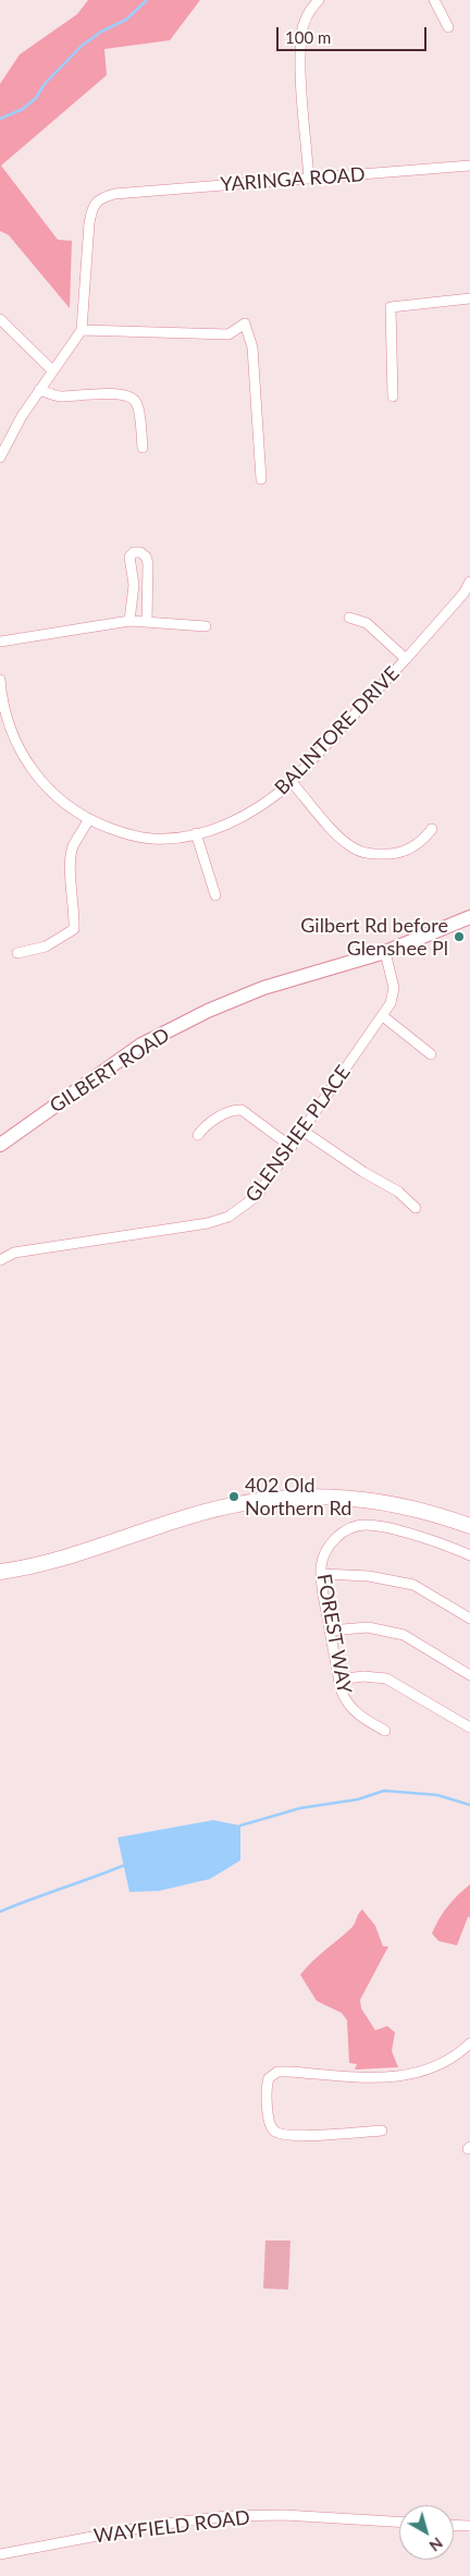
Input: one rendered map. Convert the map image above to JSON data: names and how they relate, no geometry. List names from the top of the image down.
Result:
{
  "streets": {
    "main road": ["GILBERT ROAD"],
    "street": [
      "YARINGA ROAD",
      "BALINTORE DRIVE",
      "GLENSHEE PLACE",
      "FOREST WAY",
      "WAYFIELD ROAD"
    ]
  },
  "crossings": [
    ["GILBERT ROAD", "GLENSHEE PLACE"]
  ],
  "places": ["Gilbert Rd before Glenshee Pl", "402 Old Northern Rd"],
  "scale_bar": "100 m",
  "north": "bottom right"
}
